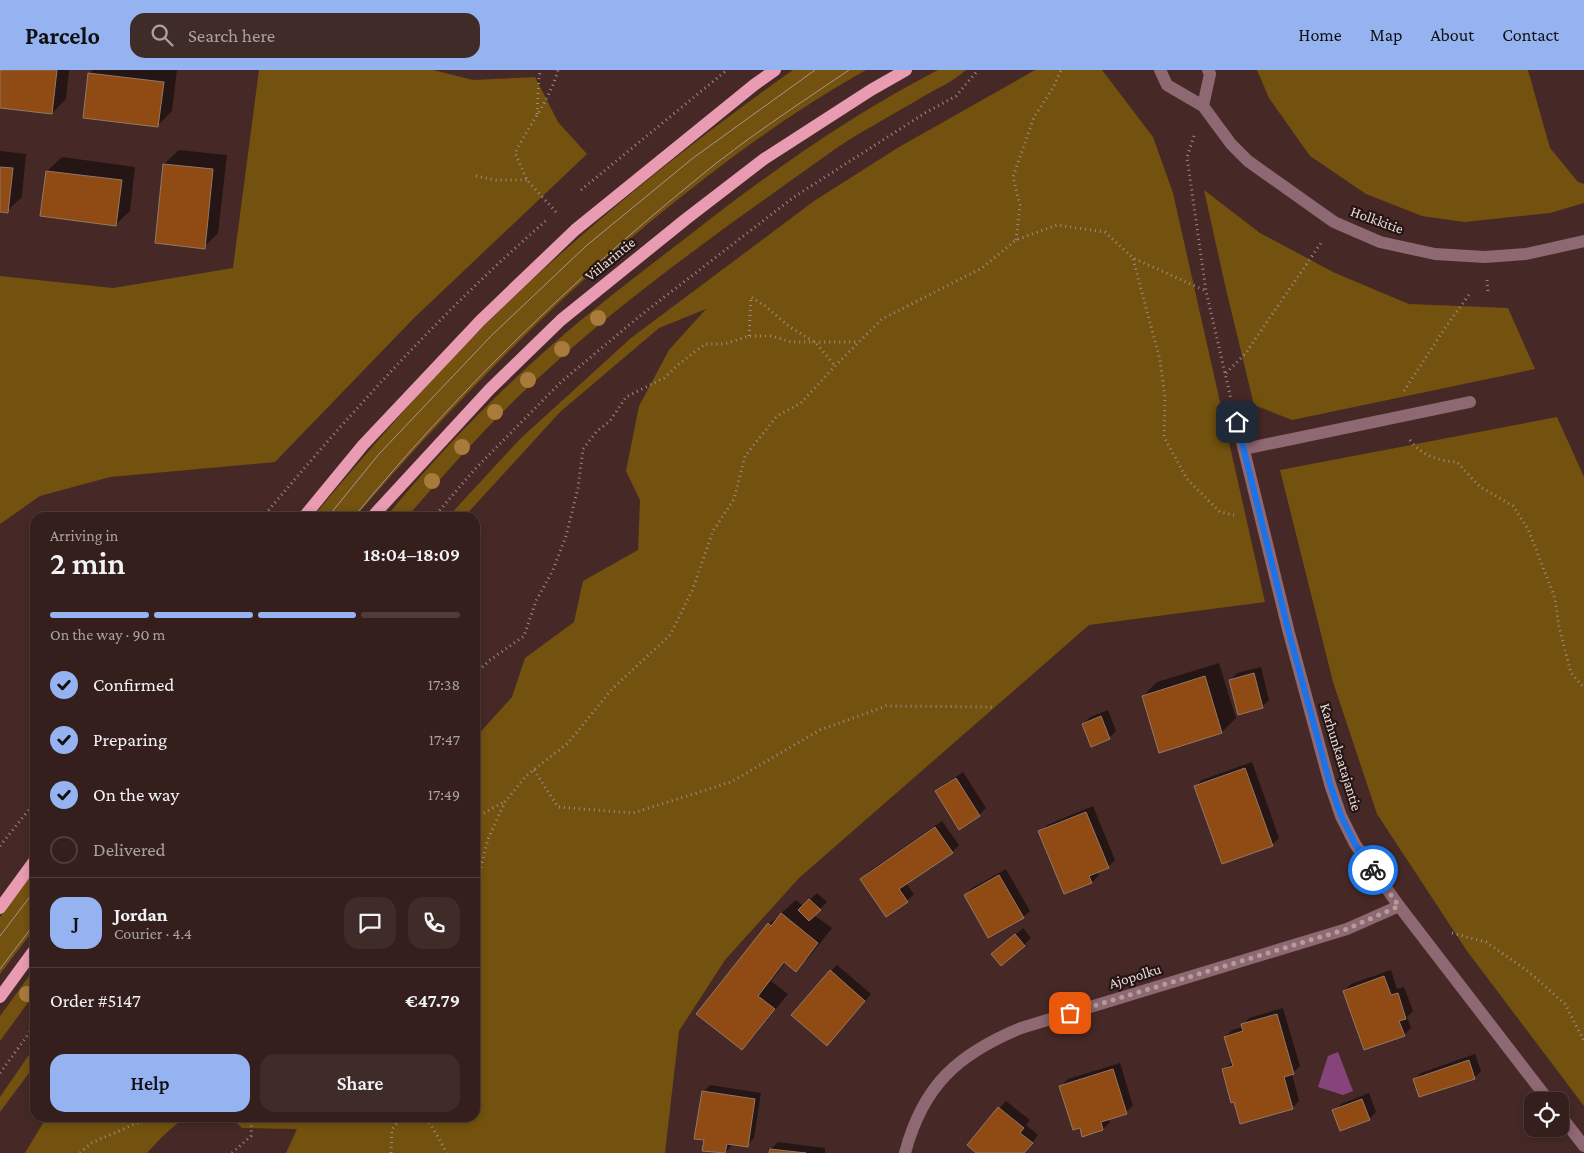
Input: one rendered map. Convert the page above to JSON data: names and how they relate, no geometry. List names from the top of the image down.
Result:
{
  "streets": {
    "main road": ["Viilarintie"],
    "street": ["Holkkitie", "Karhunkaatajantie", "Ajopolku"]
  },
  "crossings": [
    ["Karhunkaatajantie", "Ajopolku"]
  ],
  "page": {
    "header": "Parcelo",
    "search": "Search here",
    "nav": [
      "Home",
      "Map",
      "About",
      "Contact"
    ],
    "heading": ["2 min", "Arriving in", "18:04–18:09"],
    "panel": [
      "Jordan",
      "Courier · 4.4",
      "Order #5147",
      "€47.79"
    ],
    "bar": "On the way · 90 m",
    "list": [
      ["Confirmed", "17:38"],
      ["Preparing", "17:47"],
      ["On the way", "17:49"],
      "Delivered"
    ],
    "round": "J",
    "buttons": ["Help", "Share"]
  }
}
